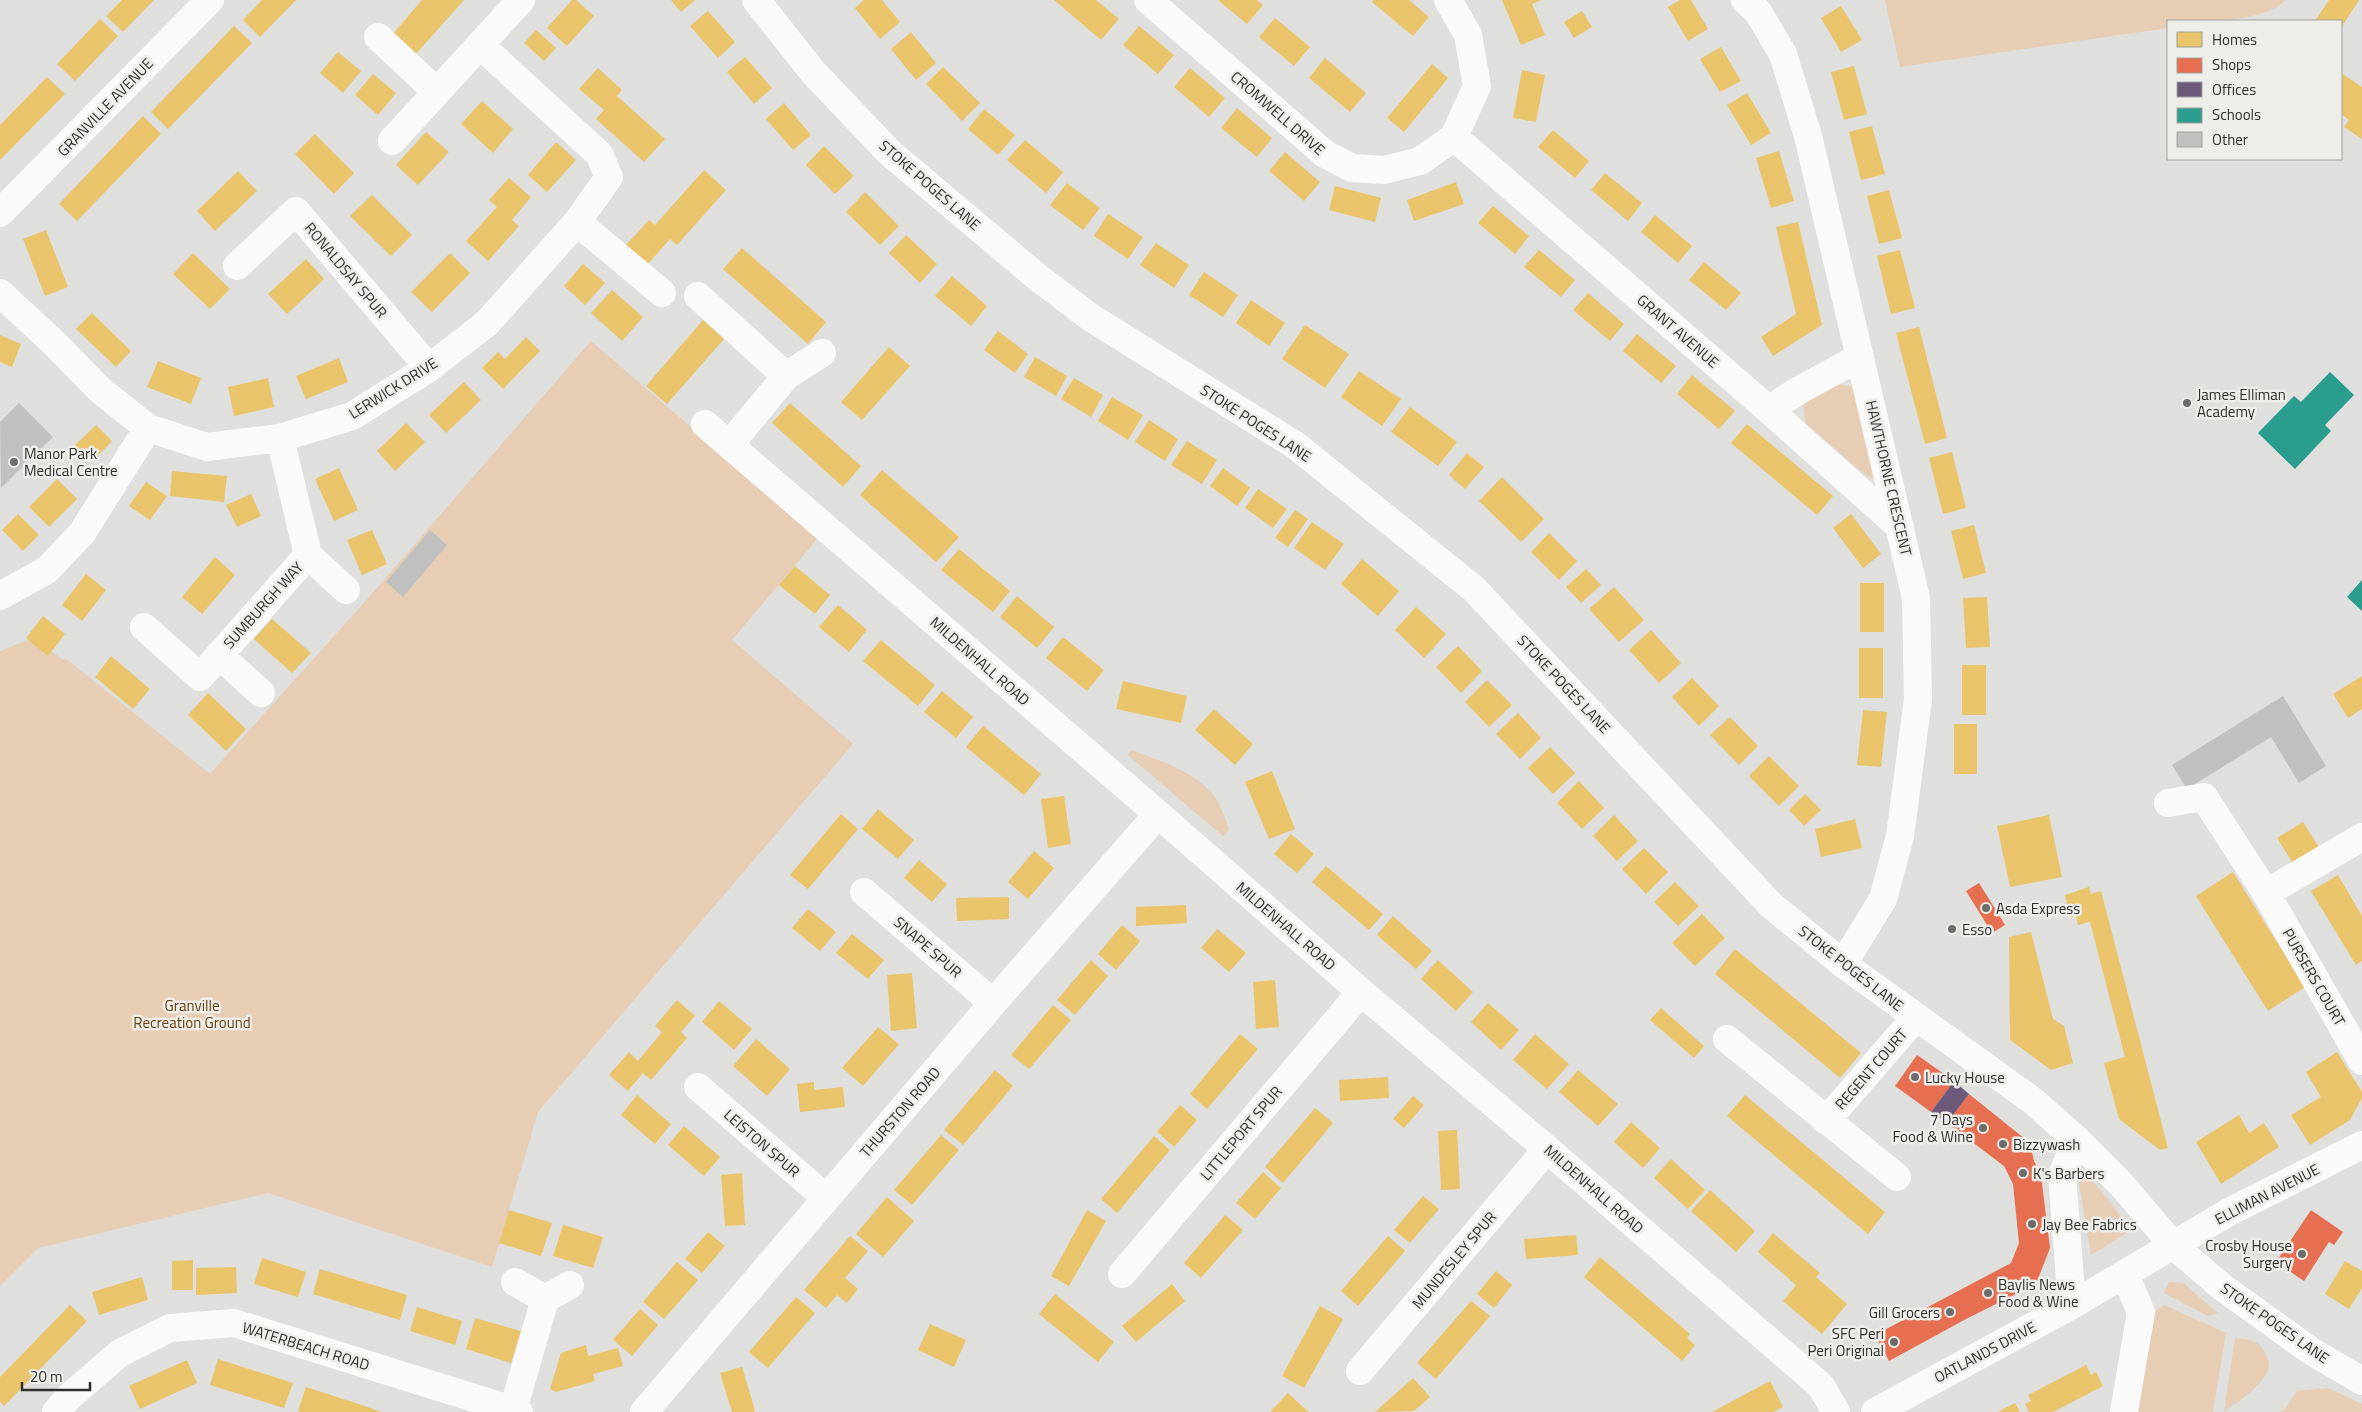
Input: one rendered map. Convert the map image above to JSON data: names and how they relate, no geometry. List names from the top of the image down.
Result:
{
  "streets": {
    "street": [
      "GRANVILLE AVENUE",
      "CROMWELL DRIVE",
      "STOKE POGES LANE",
      "RONALDSAY SPUR",
      "GRANT AVENUE",
      "LERWICK DRIVE",
      "HAWTHORNE CRESCENT",
      "SUMBURGH WAY",
      "MILDENHALL ROAD",
      "SNAPE SPUR",
      "PURSERS COURT",
      "REGENT COURT",
      "THURSTON ROAD",
      "LITTLEPORT SPUR",
      "LEISTON SPUR",
      "ELLIMAN AVENUE",
      "MUNDESLEY SPUR",
      "WATERBEACH ROAD",
      "OATLANDS DRIVE"
    ]
  },
  "crossings": [
    ["CROMWELL DRIVE", "GRANT AVENUE"],
    ["STOKE POGES LANE", "HAWTHORNE CRESCENT"],
    ["STOKE POGES LANE", "REGENT COURT"],
    ["STOKE POGES LANE", "ELLIMAN AVENUE"],
    ["STOKE POGES LANE", "OATLANDS DRIVE"],
    ["RONALDSAY SPUR", "LERWICK DRIVE"],
    ["GRANT AVENUE", "HAWTHORNE CRESCENT"],
    ["LERWICK DRIVE", "SUMBURGH WAY"],
    ["MILDENHALL ROAD", "THURSTON ROAD"],
    ["MILDENHALL ROAD", "LITTLEPORT SPUR"],
    ["MILDENHALL ROAD", "MUNDESLEY SPUR"],
    ["SNAPE SPUR", "THURSTON ROAD"],
    ["THURSTON ROAD", "LEISTON SPUR"],
    ["ELLIMAN AVENUE", "OATLANDS DRIVE"]
  ],
  "parks": ["Granville Recreation Ground"],
  "places": [
    "James Elliman Academy",
    "Manor Park Medical Centre",
    "Asda Express",
    "Esso",
    "Lucky House",
    "7 Days Food & Wine",
    "Bizzywash",
    "K's Barbers",
    "Jay Bee Fabrics",
    "Crosby House Surgery",
    "Baylis News Food & Wine",
    "Gill Grocers",
    "SFC Peri Peri Original"
  ],
  "legend": [
    "Homes",
    "Shops",
    "Offices",
    "Schools",
    "Other"
  ],
  "scale_bar": "20 m"
}
